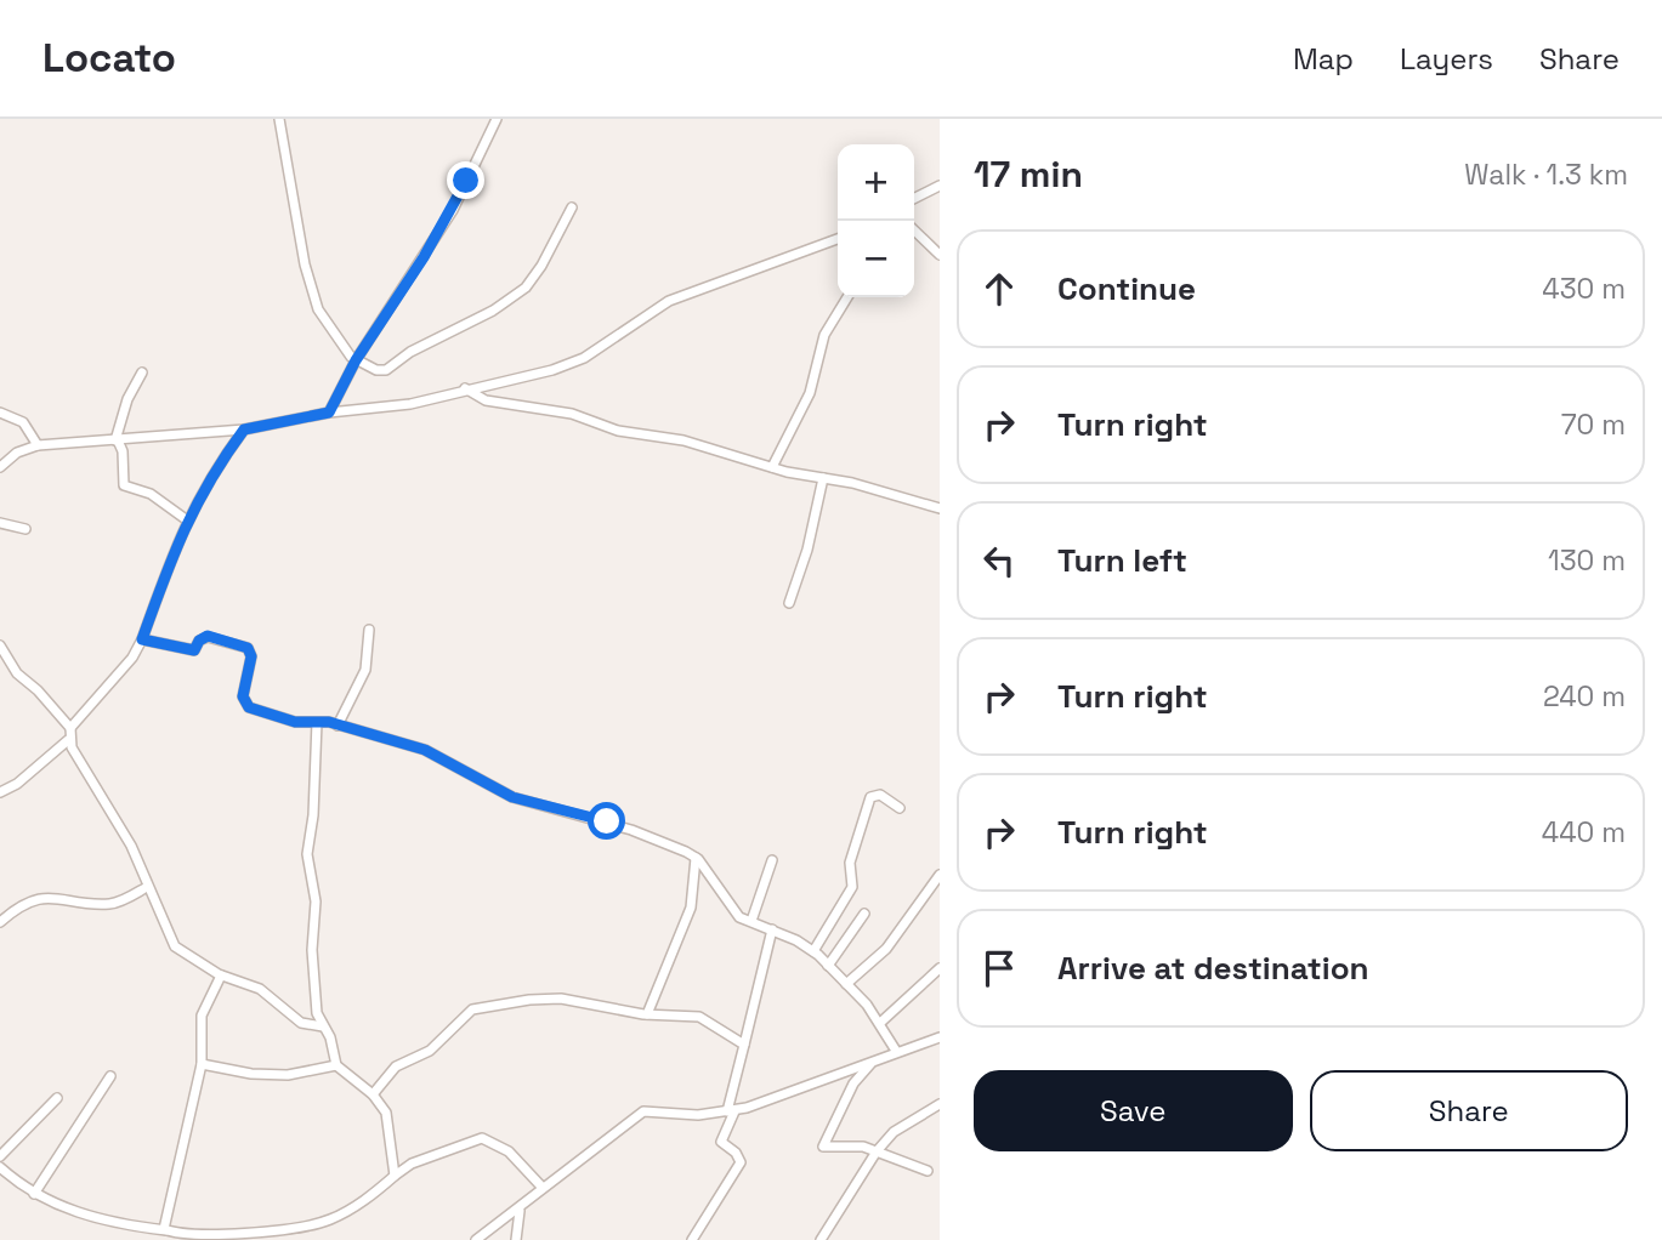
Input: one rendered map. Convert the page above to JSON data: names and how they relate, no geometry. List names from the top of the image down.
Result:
{
  "page": {
    "header": "Locato",
    "nav": ["Map", "Layers", "Share"],
    "heading": ["17 min", "Walk · 1.3 km"],
    "map_buttons": ["+", "−"],
    "list": [
      ["Continue", "430 m"],
      ["Turn right", "70 m"],
      ["Turn left", "130 m"],
      ["Turn right", "240 m"],
      ["Turn right", "440 m"],
      "Arrive at destination"
    ],
    "buttons": ["Save", "Share"]
  }
}
